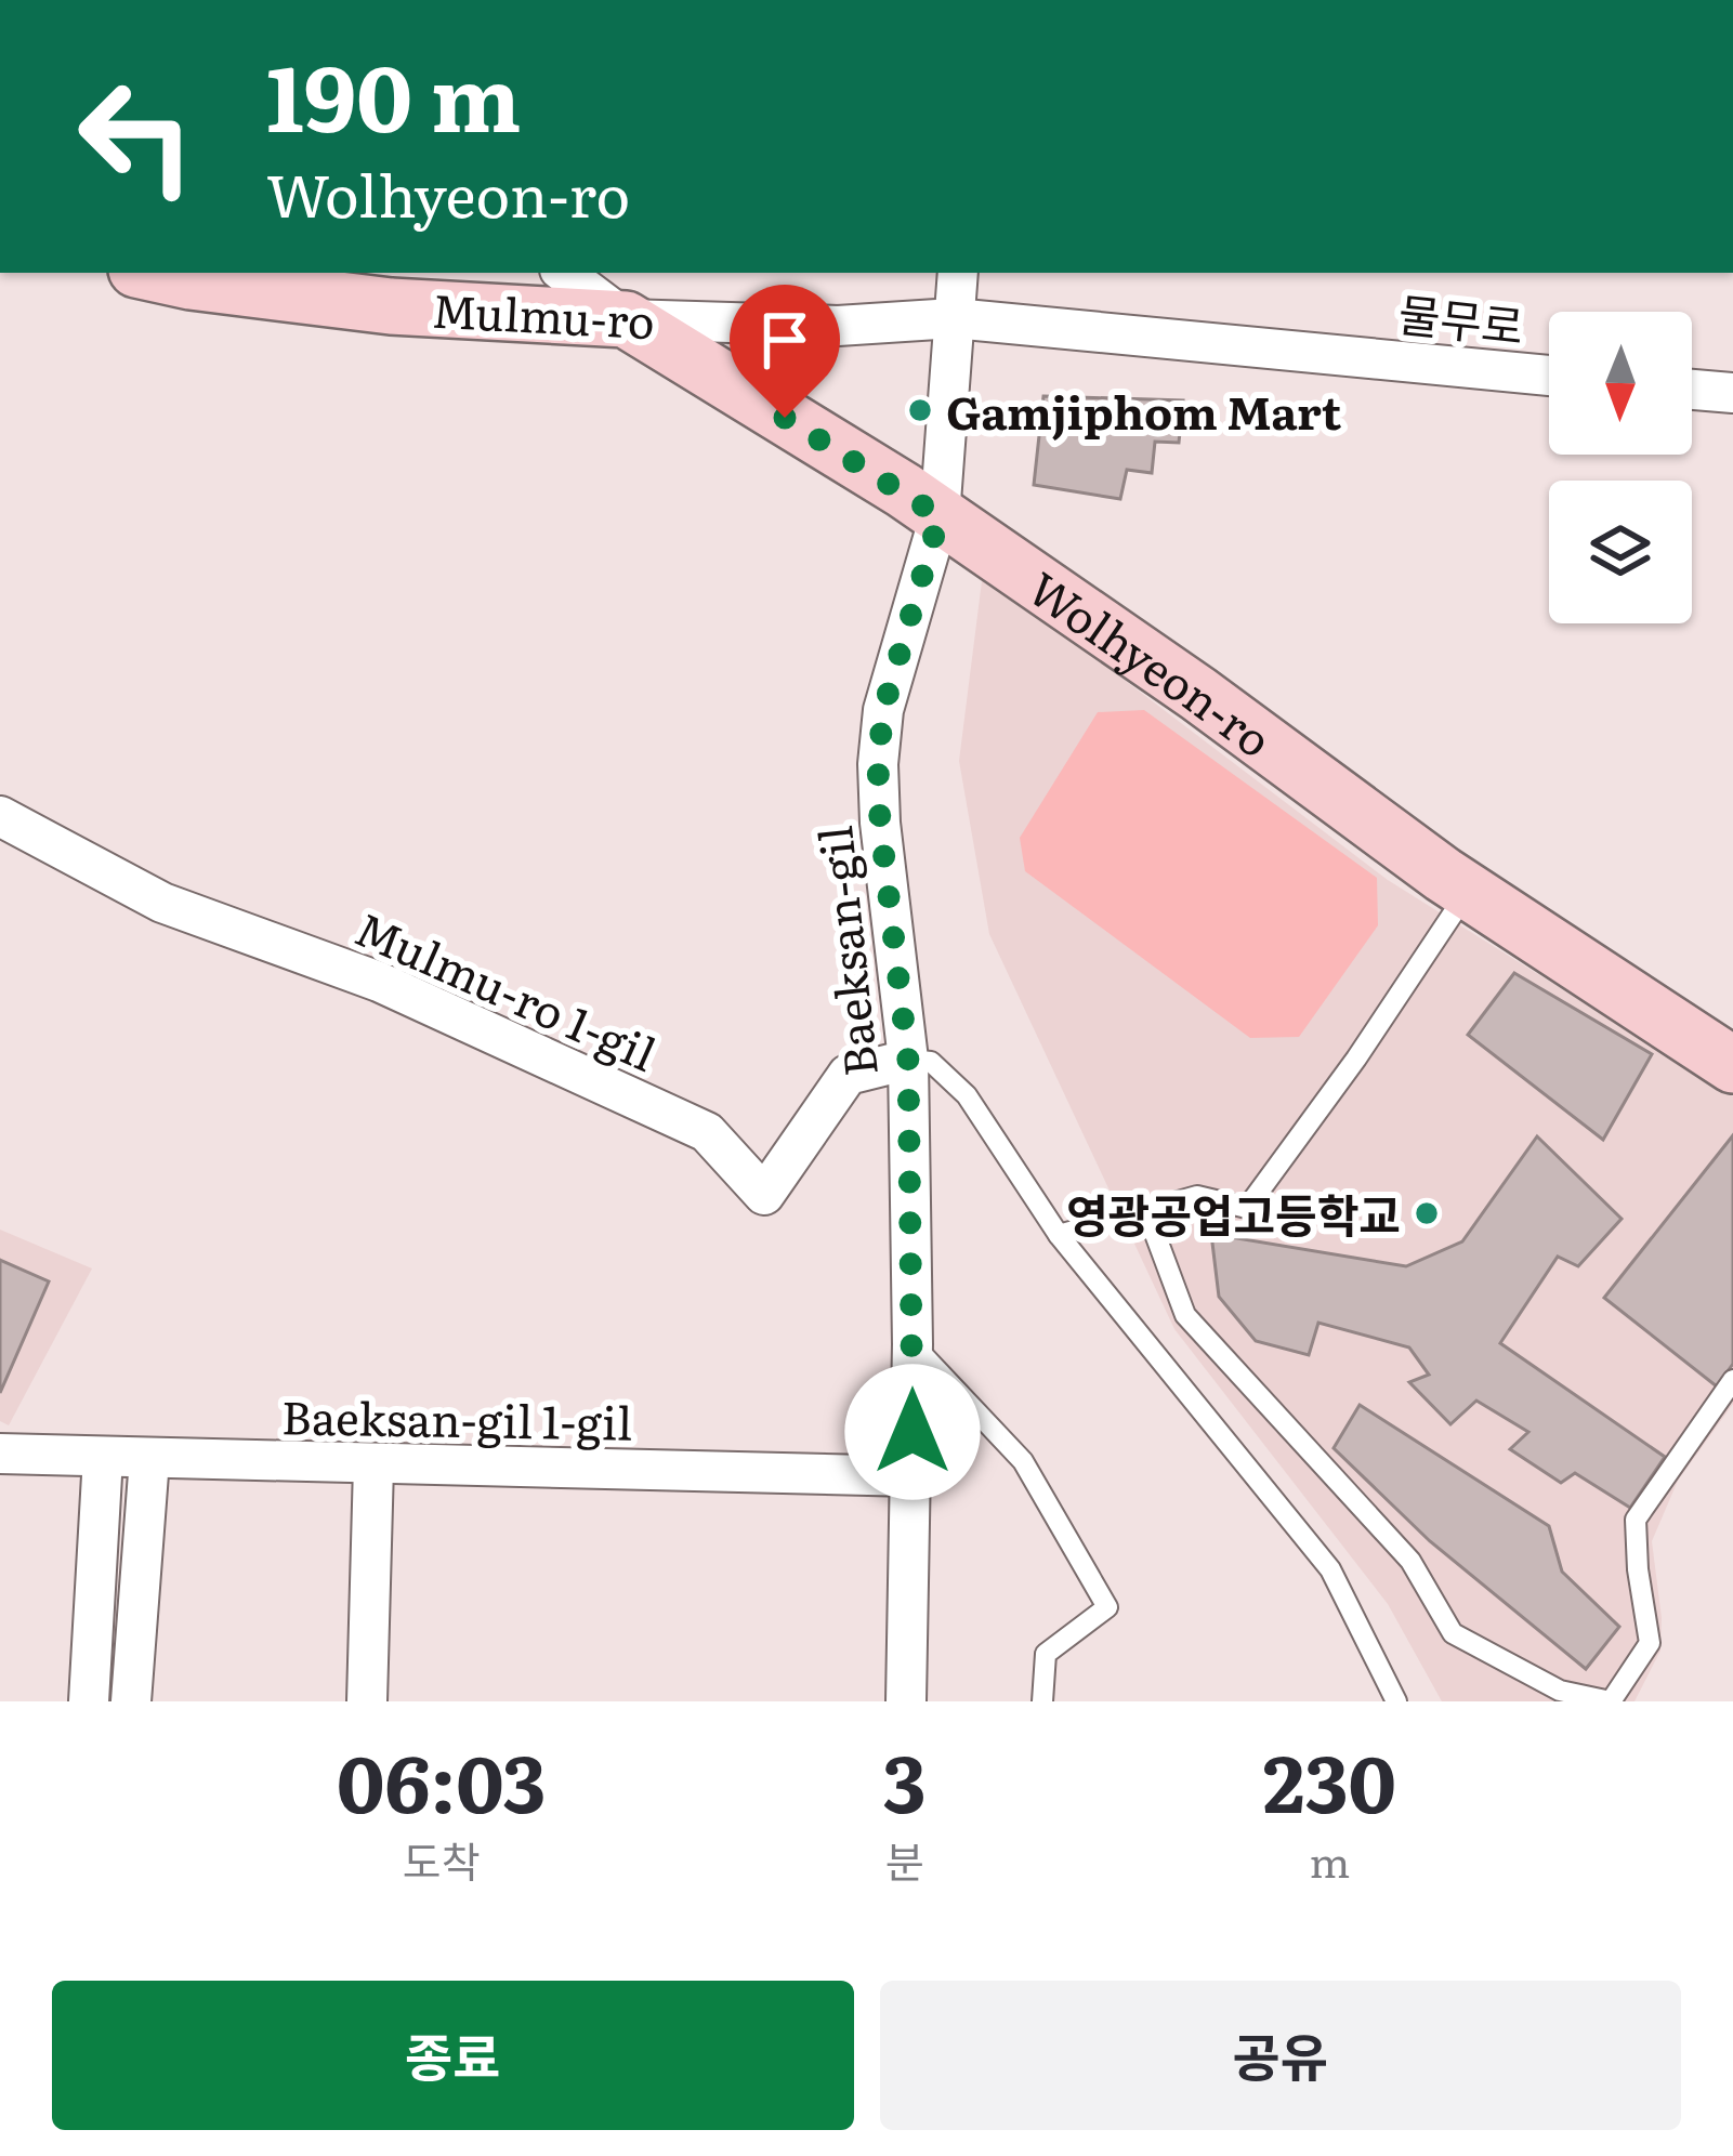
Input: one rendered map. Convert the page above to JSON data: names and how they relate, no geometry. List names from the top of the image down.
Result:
{
  "streets": {
    "main road": ["Mulmu-ro", "Wolhyeon-ro"],
    "street": [
      "물무로",
      "Baeksan-gil",
      "Mulmu-ro 1-gil",
      "Baeksan-gil 1-gil"
    ]
  },
  "crossings": [
    ["Mulmu-ro", "물무로"],
    ["Mulmu-ro", "Wolhyeon-ro"],
    ["Mulmu-ro", "Baeksan-gil"],
    ["물무로", "Baeksan-gil"],
    ["Wolhyeon-ro", "Baeksan-gil"],
    ["Baeksan-gil", "Mulmu-ro 1-gil"],
    ["Baeksan-gil", "Baeksan-gil 1-gil"]
  ],
  "places": ["Gamjiphom Mart", "영광공업고등학교"],
  "north": "bottom",
  "page": {
    "turn": ["190 m", "Wolhyeon-ro"],
    "eta": [
      "06:03",
      "도착",
      "3",
      "분",
      "230",
      "m"
    ],
    "buttons": ["종료", "공유"]
  }
}
